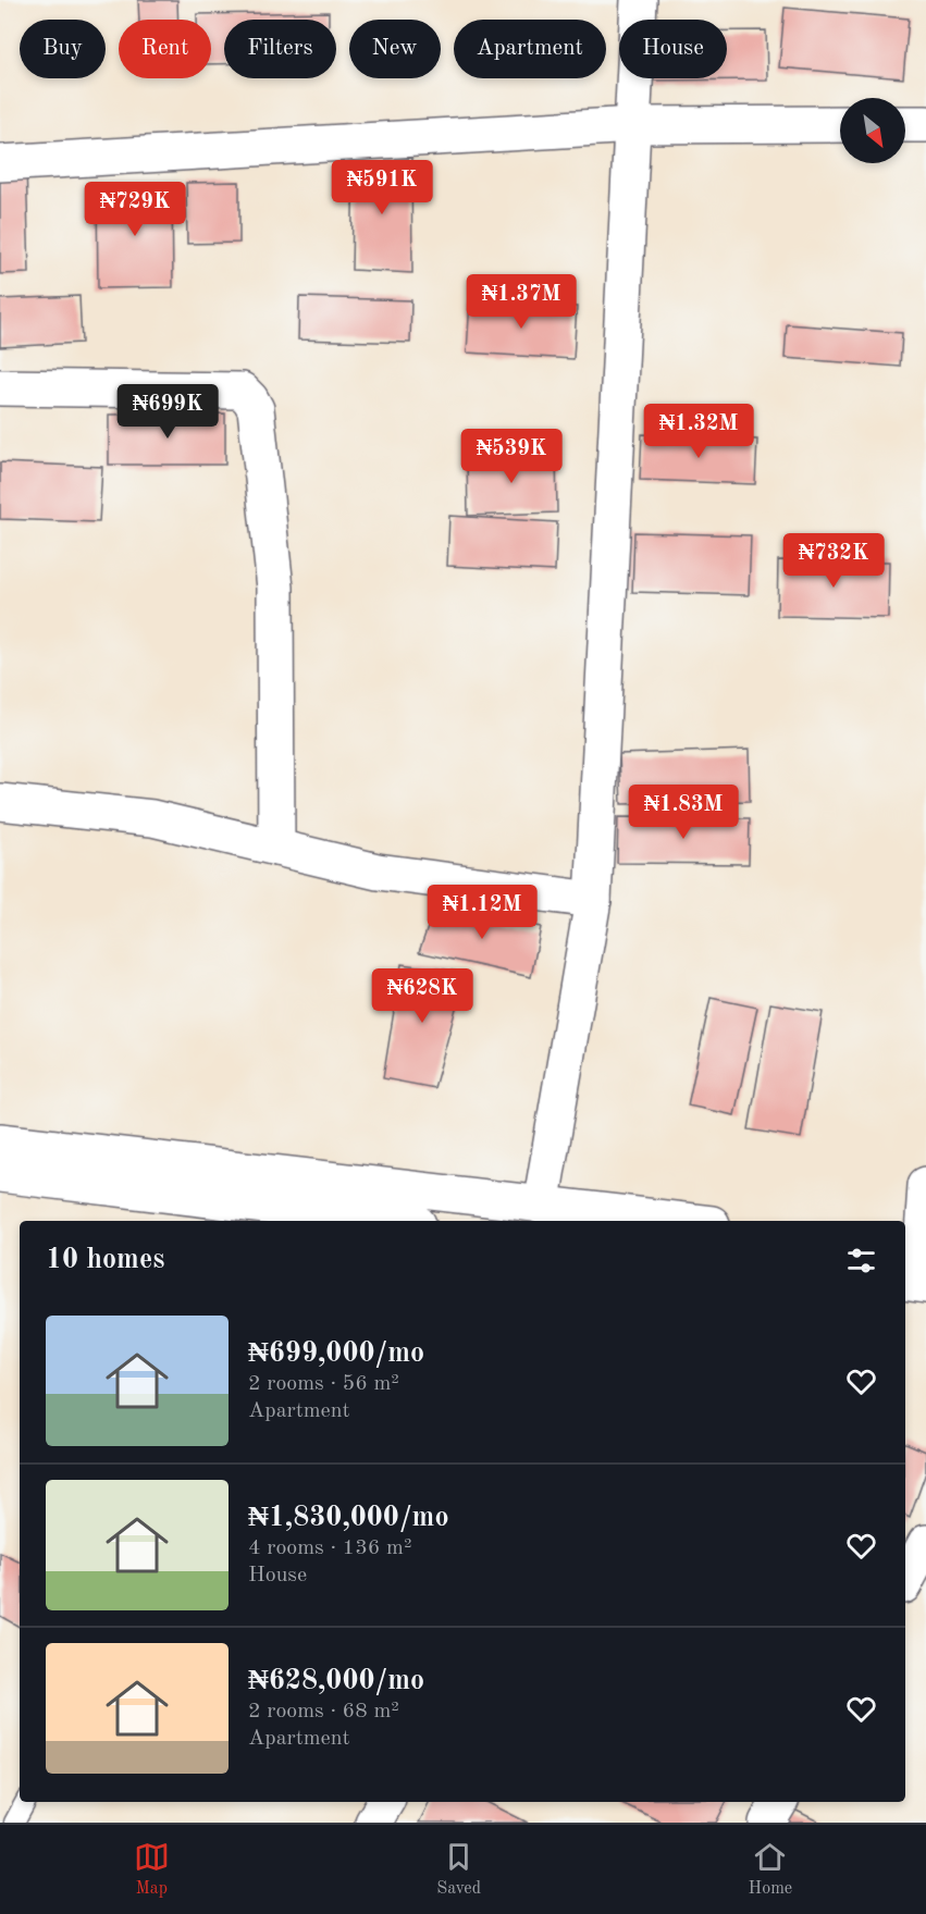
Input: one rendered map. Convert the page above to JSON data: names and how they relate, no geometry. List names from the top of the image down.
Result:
{
  "north": "bottom right",
  "page": {
    "chip": [
      "Buy",
      "Rent",
      "Filters",
      "New",
      "Apartment",
      "House"
    ],
    "price": [
      "₦591K",
      "₦729K",
      "₦1.37M",
      "₦699K",
      "₦1.32M",
      "₦539K",
      "₦732K",
      "₦1.83M",
      "₦1.12M",
      "₦628K"
    ],
    "heading": "10 homes",
    "list": [
      {
        "name": "₦699,000/mo",
        "note": "2 rooms · 56 m² · Apartment"
      },
      {
        "name": "₦1,830,000/mo",
        "note": "4 rooms · 136 m² · House"
      },
      {
        "name": "₦628,000/mo",
        "note": "2 rooms · 68 m² · Apartment"
      }
    ],
    "tabs": ["Map", "Saved", "Home"]
  }
}
